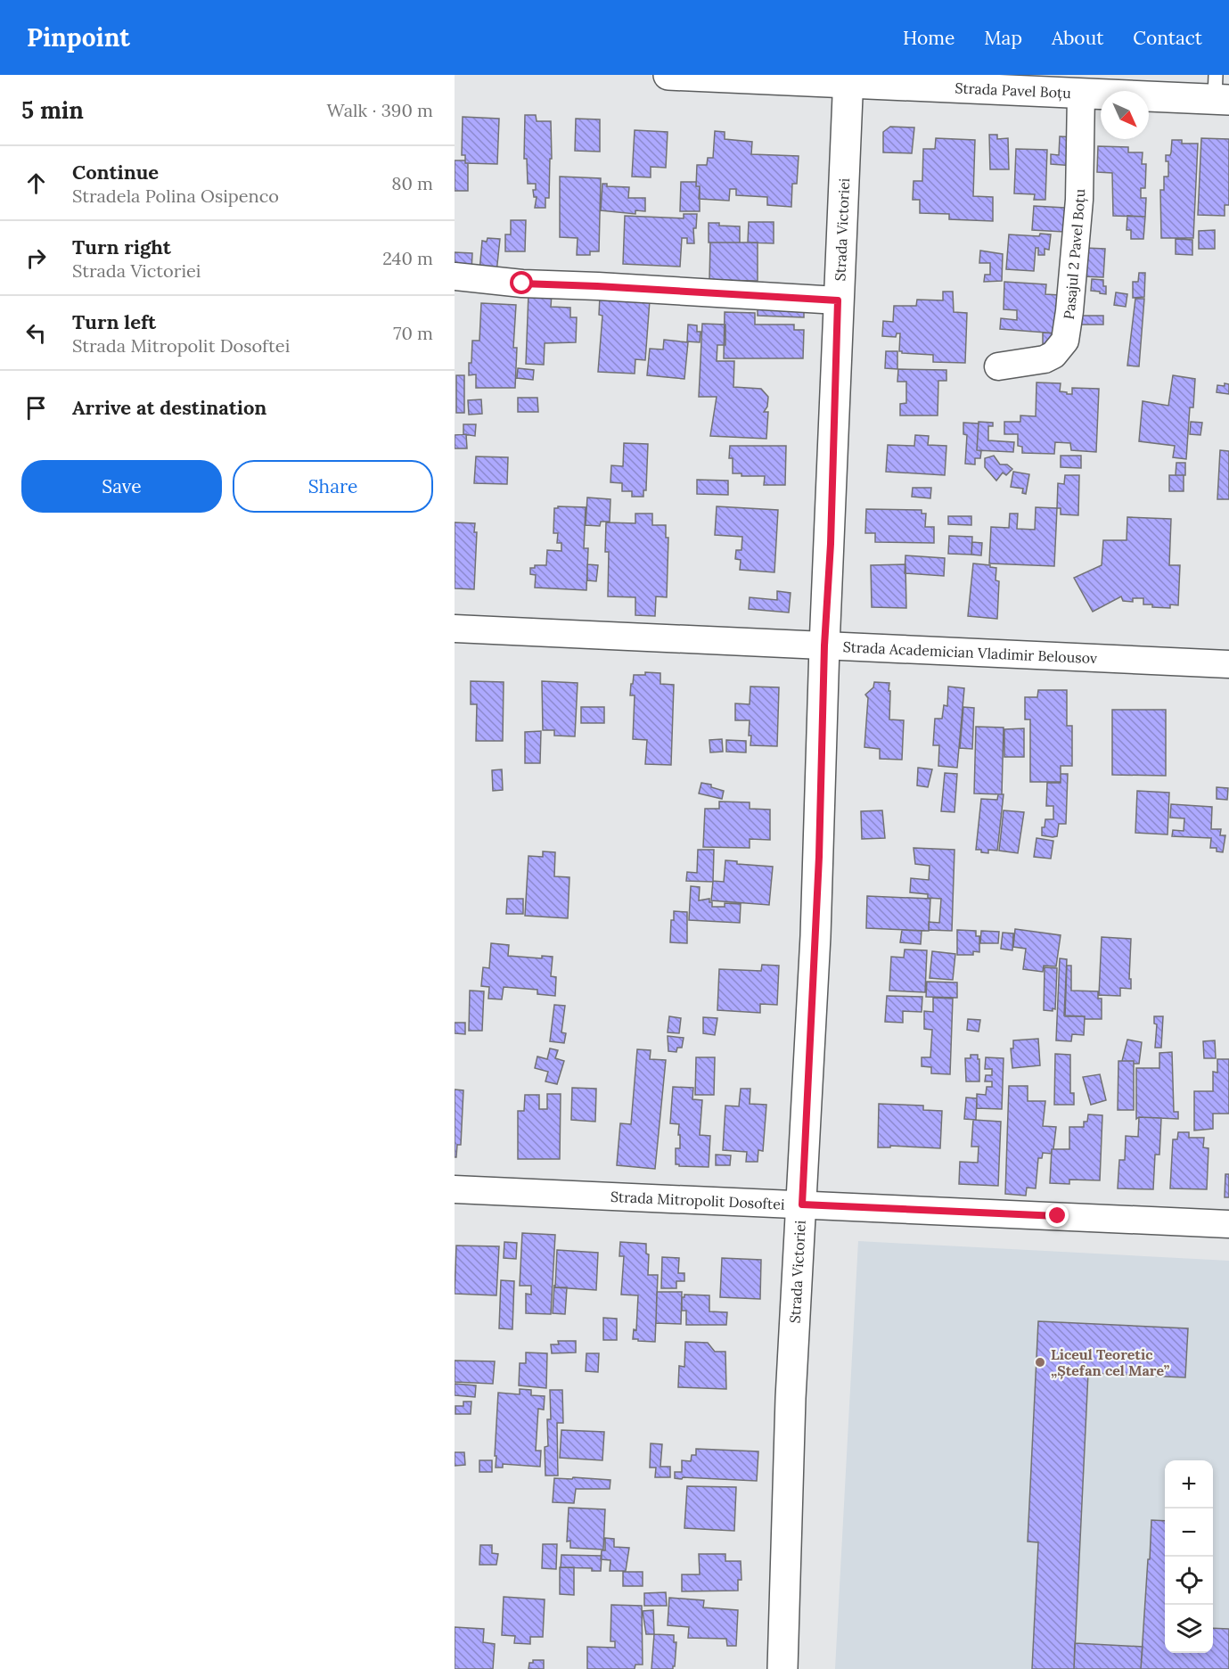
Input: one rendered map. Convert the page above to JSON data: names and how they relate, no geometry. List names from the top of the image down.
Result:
{
  "streets": {
    "street": [
      "Strada Pavel Boțu",
      "Strada Victoriei",
      "Pasajul 2 Pavel Boțu",
      "Strada Academician Vladimir Belousov",
      "Strada Mitropolit Dosoftei"
    ]
  },
  "crossings": [
    ["Strada Pavel Boțu", "Strada Victoriei"],
    ["Strada Pavel Boțu", "Pasajul 2 Pavel Boțu"],
    ["Strada Victoriei", "Strada Academician Vladimir Belousov"],
    ["Strada Victoriei", "Strada Mitropolit Dosoftei"]
  ],
  "places": ["Liceul Teoretic „Ștefan cel Mare”"],
  "north": "bottom right",
  "page": {
    "header": "Pinpoint",
    "nav": [
      "Home",
      "Map",
      "About",
      "Contact"
    ],
    "heading": ["5 min", "Walk · 390 m"],
    "list": [
      ["Continue", "Stradela Polina Osipenco", "80 m"],
      ["Turn right", "Strada Victoriei", "240 m"],
      ["Turn left", "Strada Mitropolit Dosoftei", "70 m"],
      "Arrive at destination"
    ],
    "buttons": ["Save", "Share"],
    "map_buttons": ["+", "−"]
  }
}
